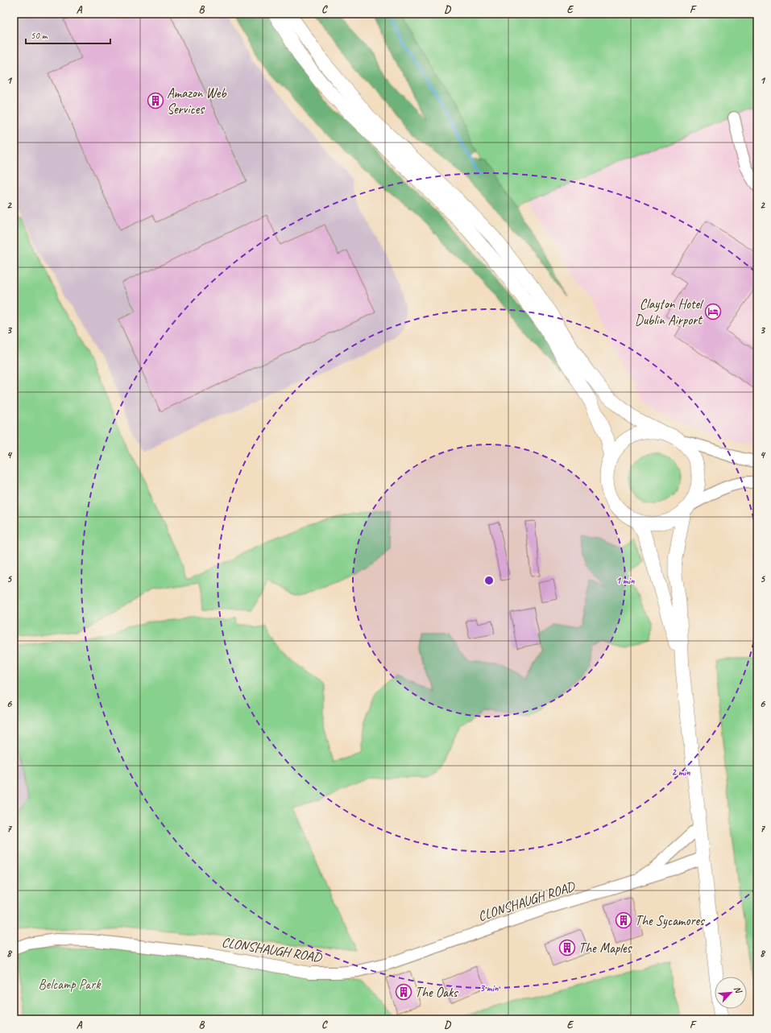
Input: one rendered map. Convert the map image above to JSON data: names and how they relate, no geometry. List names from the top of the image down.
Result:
{
  "streets": {
    "street": ["CLONSHAUGH ROAD"]
  },
  "parks": ["Belcamp Park"],
  "places": {
    "building": [
      "Amazon Web Services",
      "The Sycamores",
      "The Maples",
      "The Oaks"
    ],
    "hotel": ["Clayton Hotel Dublin Airport"]
  },
  "scale_bar": "50 m",
  "north": "top right",
  "grid": {
    "columns": [
      "A",
      "B",
      "C",
      "D",
      "E",
      "F"
    ],
    "rows": [
      "1",
      "2",
      "3",
      "4",
      "5",
      "6",
      "7",
      "8"
    ]
  },
  "rings": ["1 min", "2 min", "3 min"]
}
